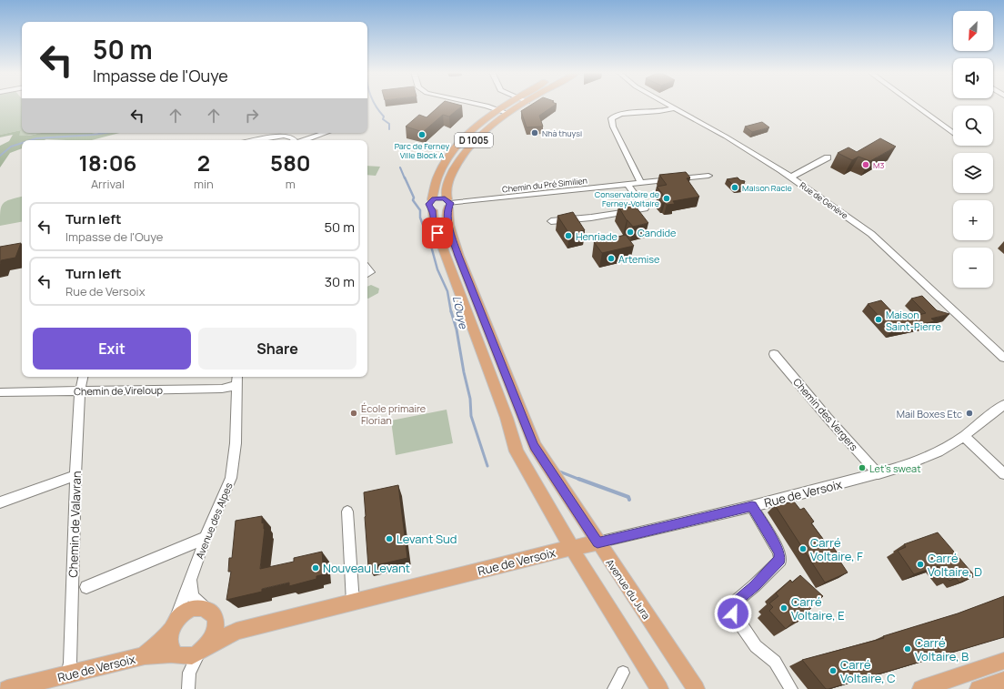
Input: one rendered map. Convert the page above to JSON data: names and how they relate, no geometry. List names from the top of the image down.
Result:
{
  "streets": {
    "main road": ["D 1005", "Rue de Versoix", "Avenue du Jura"],
    "street": [
      "Chemin du Pré Similien",
      "Rue de Genève",
      "Chemin de Vireloup",
      "Chemin des Vergers",
      "Avenue des Alpes",
      "Chemin de Valavran"
    ]
  },
  "crossings": [
    ["D 1005", "Rue de Versoix"],
    ["Chemin du Pré Similien", "Avenue du Jura"],
    ["Chemin de Vireloup", "Avenue des Alpes"],
    ["Chemin de Vireloup", "Chemin de Valavran"],
    ["Chemin des Vergers", "Rue de Versoix"],
    ["Rue de Versoix", "Avenue des Alpes"],
    ["Rue de Versoix", "Chemin de Valavran"],
    ["Rue de Versoix", "Avenue du Jura"]
  ],
  "water": ["L'Ouye"],
  "places": [
    "Nhà thuysi",
    "Parc de Ferney Ville Block A",
    "M3",
    "Maison Racle",
    "Conservatoire de Ferney-Voltaire",
    "Candide",
    "Henriade",
    "Artemise",
    "Maison Saint-Pierre",
    "École primaire Florian",
    "Mail Boxes Etc",
    "Let's sweat",
    "Levant Sud",
    "Carré Voltaire, F",
    "Carré Voltaire, D",
    "Nouveau Levant",
    "Carré Voltaire, E",
    "Carré Voltaire, B",
    "Carré Voltaire, C"
  ],
  "north": "bottom left",
  "page": {
    "map_buttons": ["+", "−"],
    "turn": ["50 m", "Impasse de l'Ouye"],
    "eta": [
      "18:06",
      "Arrival",
      "2",
      "min",
      "580",
      "m"
    ],
    "list": [
      {
        "name": "Turn left",
        "note": "Impasse de l'Ouye",
        "value": "50 m"
      },
      {
        "name": "Turn left",
        "note": "Rue de Versoix",
        "value": "30 m"
      }
    ],
    "buttons": ["Exit", "Share"]
  }
}
